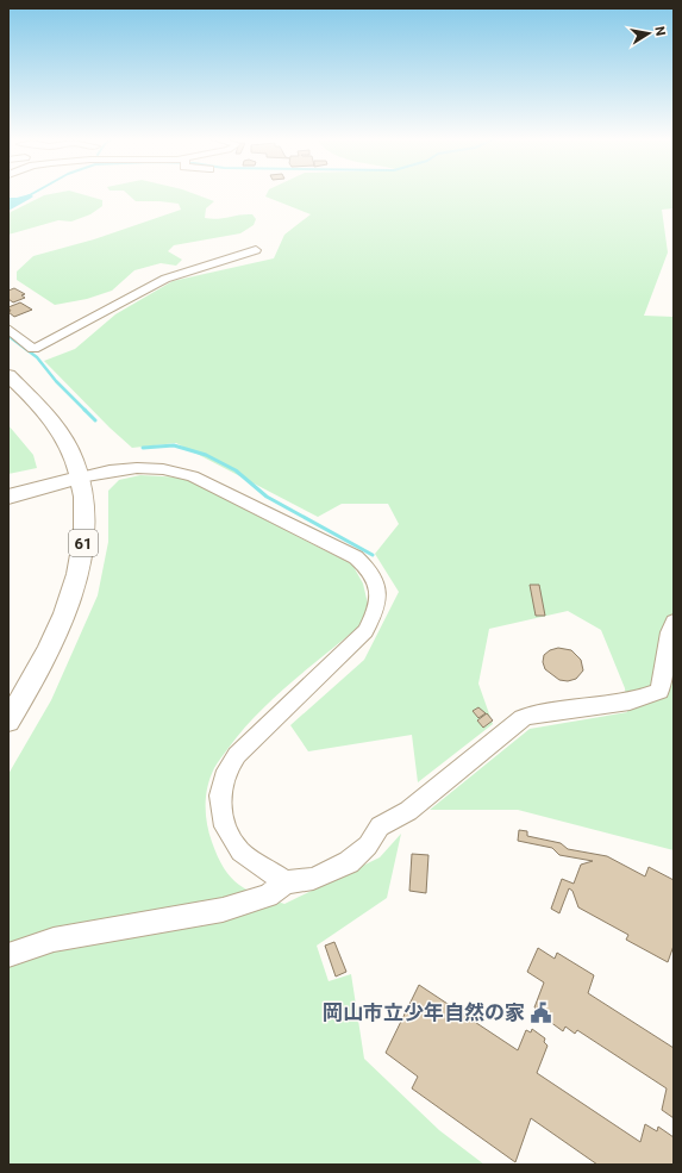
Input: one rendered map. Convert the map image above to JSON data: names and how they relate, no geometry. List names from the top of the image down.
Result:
{
  "streets": {
    "main road": ["61"]
  },
  "places": {
    "public building": ["岡山市立少年自然の家"]
  },
  "north": "right"
}
